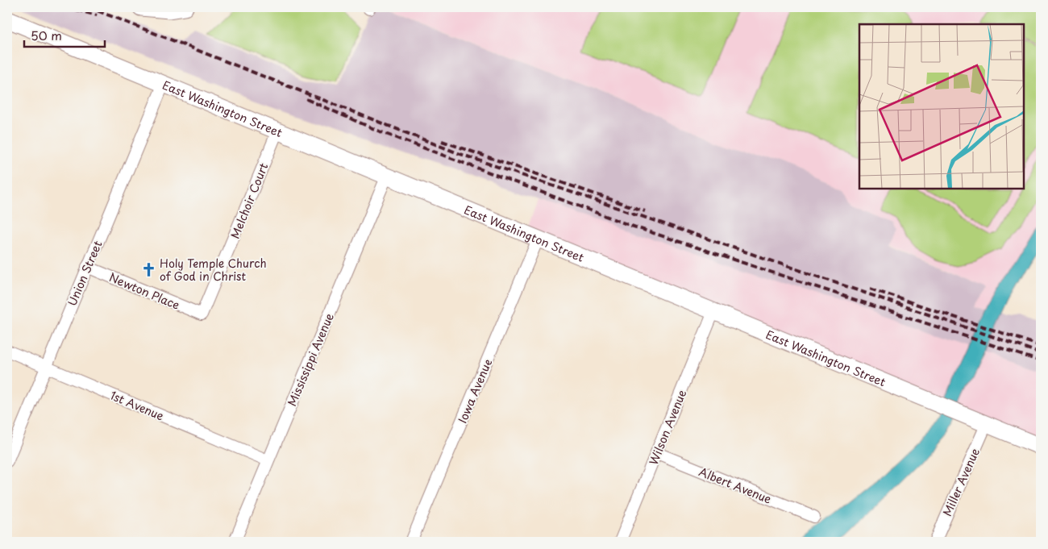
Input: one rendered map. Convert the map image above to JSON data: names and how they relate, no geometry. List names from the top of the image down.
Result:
{
  "streets": {
    "street": [
      "East Washington Street",
      "Melchoir Court",
      "Union Street",
      "Newton Place",
      "Mississippi Avenue",
      "Iowa Avenue",
      "1st Avenue",
      "Wilson Avenue",
      "Miller Avenue",
      "Albert Avenue"
    ]
  },
  "crossings": [
    ["East Washington Street", "Melchoir Court"],
    ["East Washington Street", "Union Street"],
    ["East Washington Street", "Mississippi Avenue"],
    ["East Washington Street", "Iowa Avenue"],
    ["East Washington Street", "Wilson Avenue"],
    ["East Washington Street", "Miller Avenue"],
    ["Melchoir Court", "Newton Place"],
    ["Union Street", "Newton Place"],
    ["Union Street", "1st Avenue"],
    ["Mississippi Avenue", "1st Avenue"],
    ["Wilson Avenue", "Albert Avenue"]
  ],
  "places": {
    "church": ["Holy Temple Church of God in Christ"]
  },
  "scale_bar": "50 m"
}
